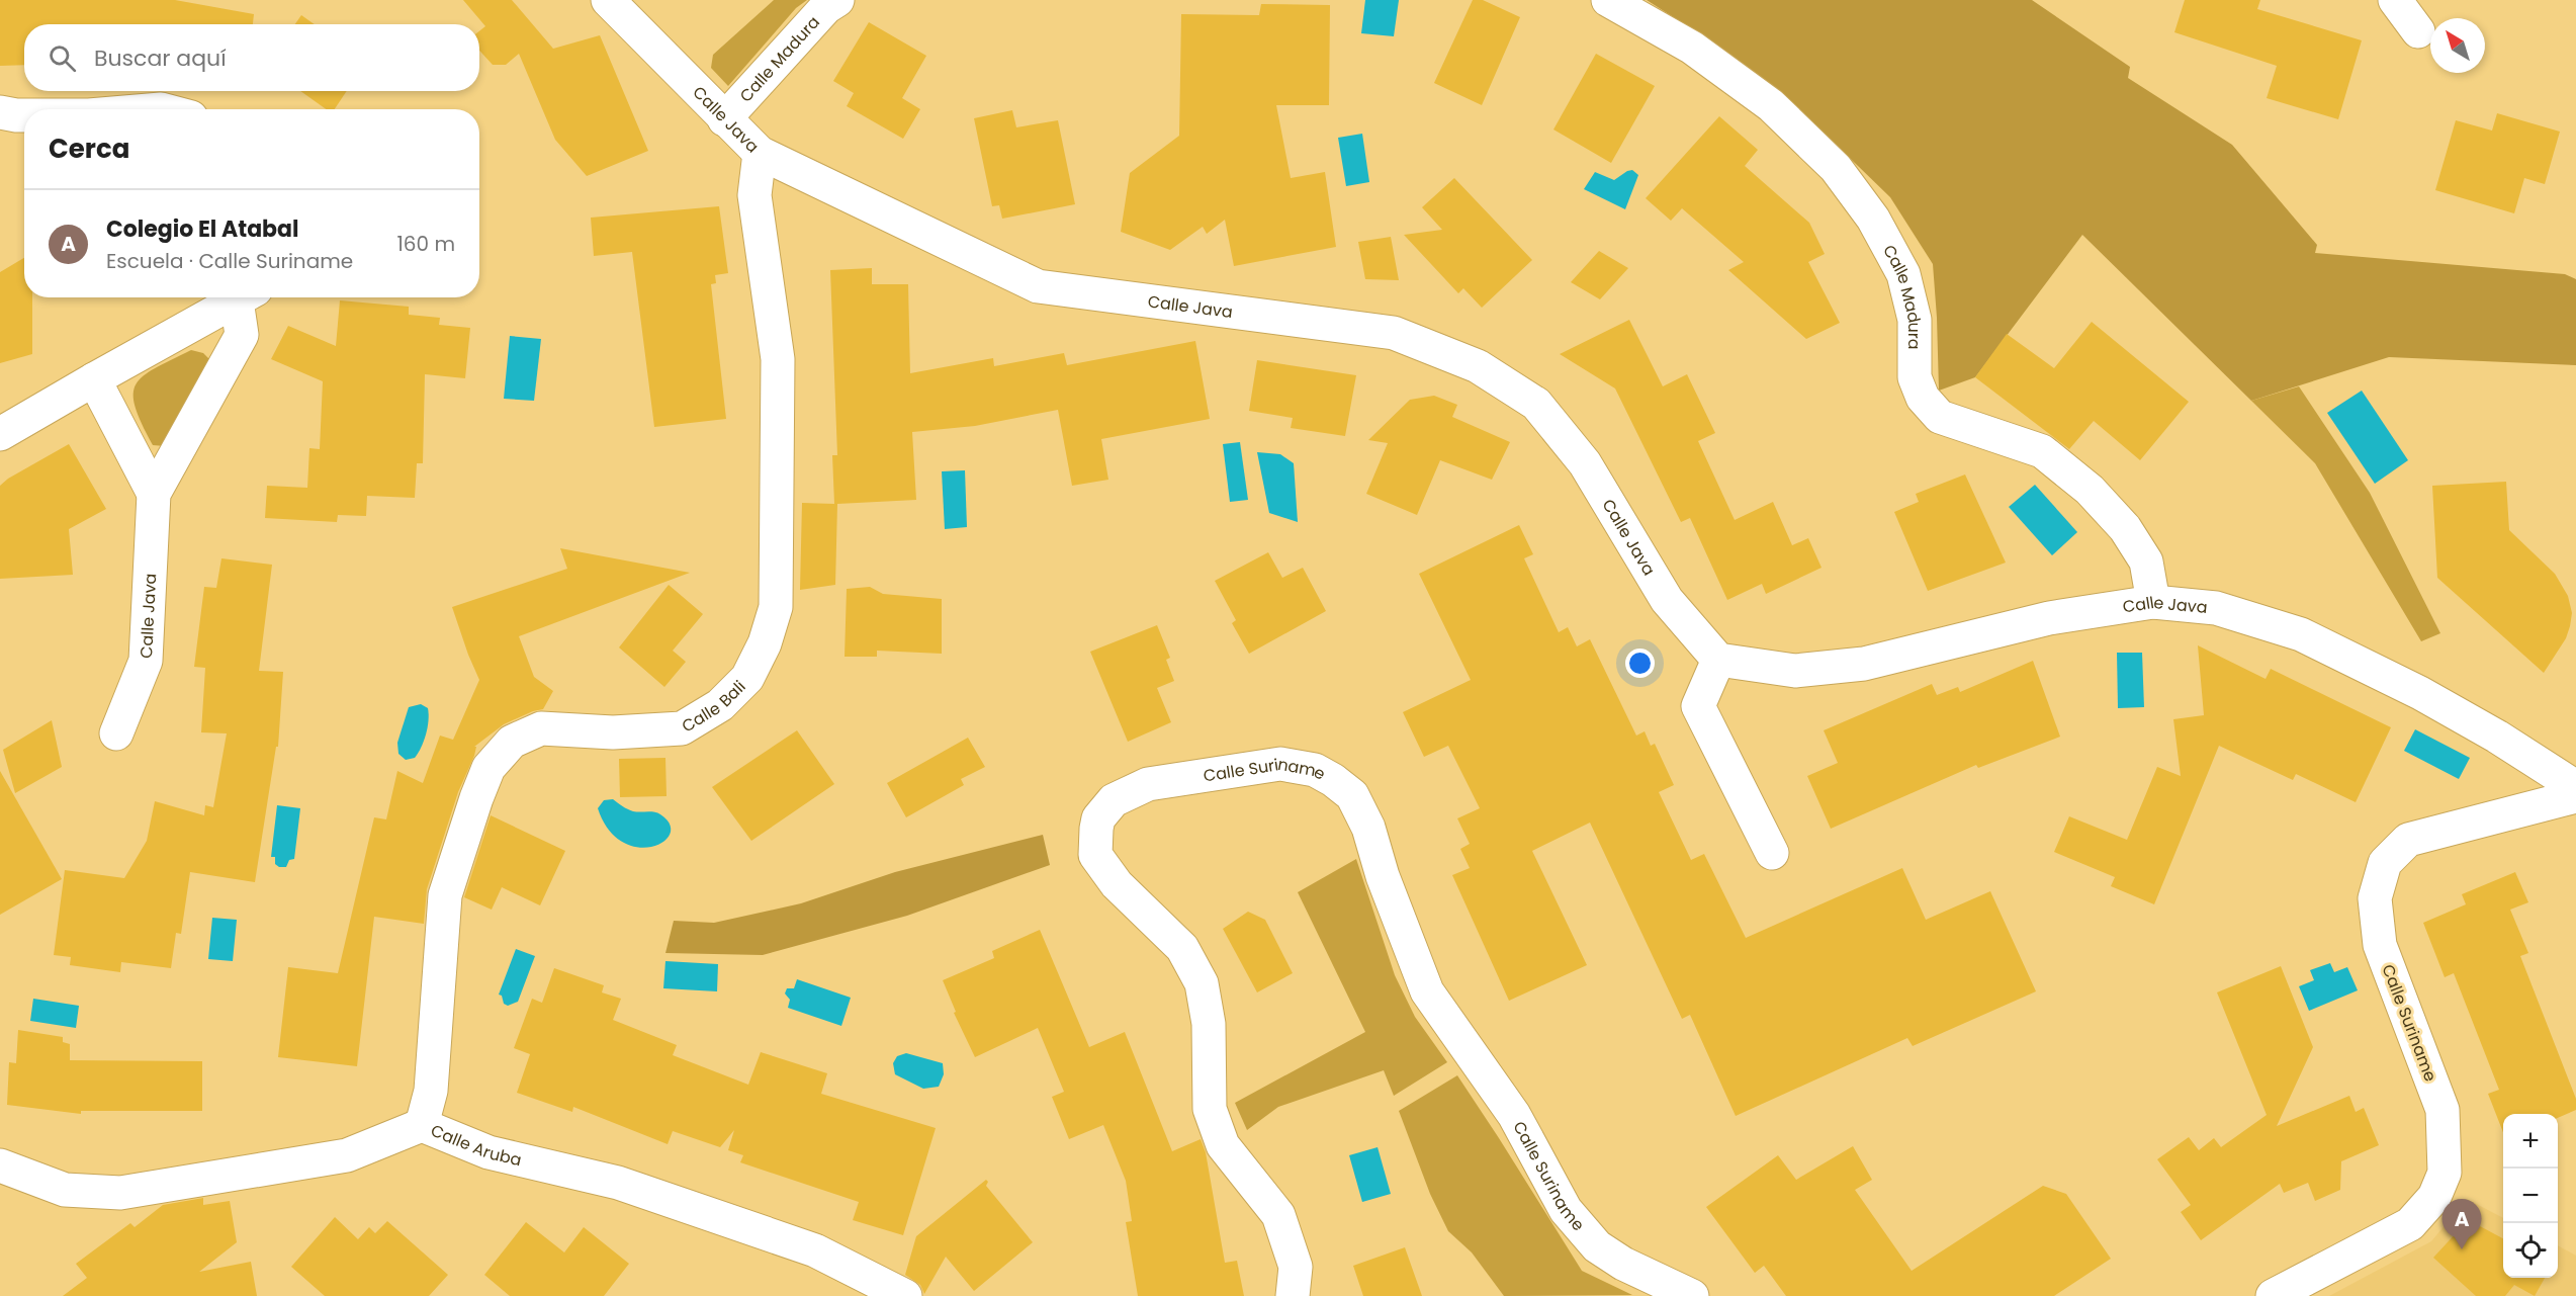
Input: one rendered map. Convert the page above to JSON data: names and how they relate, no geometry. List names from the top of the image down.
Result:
{
  "streets": {
    "street": [
      "Calle Madura",
      "Calle Java",
      "Calle Bali",
      "Calle Suriname",
      "Calle Aruba"
    ]
  },
  "crossings": [
    ["Calle Madura", "Calle Java"],
    ["Calle Java", "Calle Bali"],
    ["Calle Bali", "Calle Aruba"]
  ],
  "north": "top left",
  "page": {
    "search": "Buscar aquí",
    "heading": "Cerca",
    "list": [
      {
        "mark": "A",
        "name": "Colegio El Atabal",
        "note": "Escuela · Calle Suriname",
        "value": "160 m"
      }
    ],
    "map_buttons": ["+", "−"],
    "pins": "A"
  }
}
